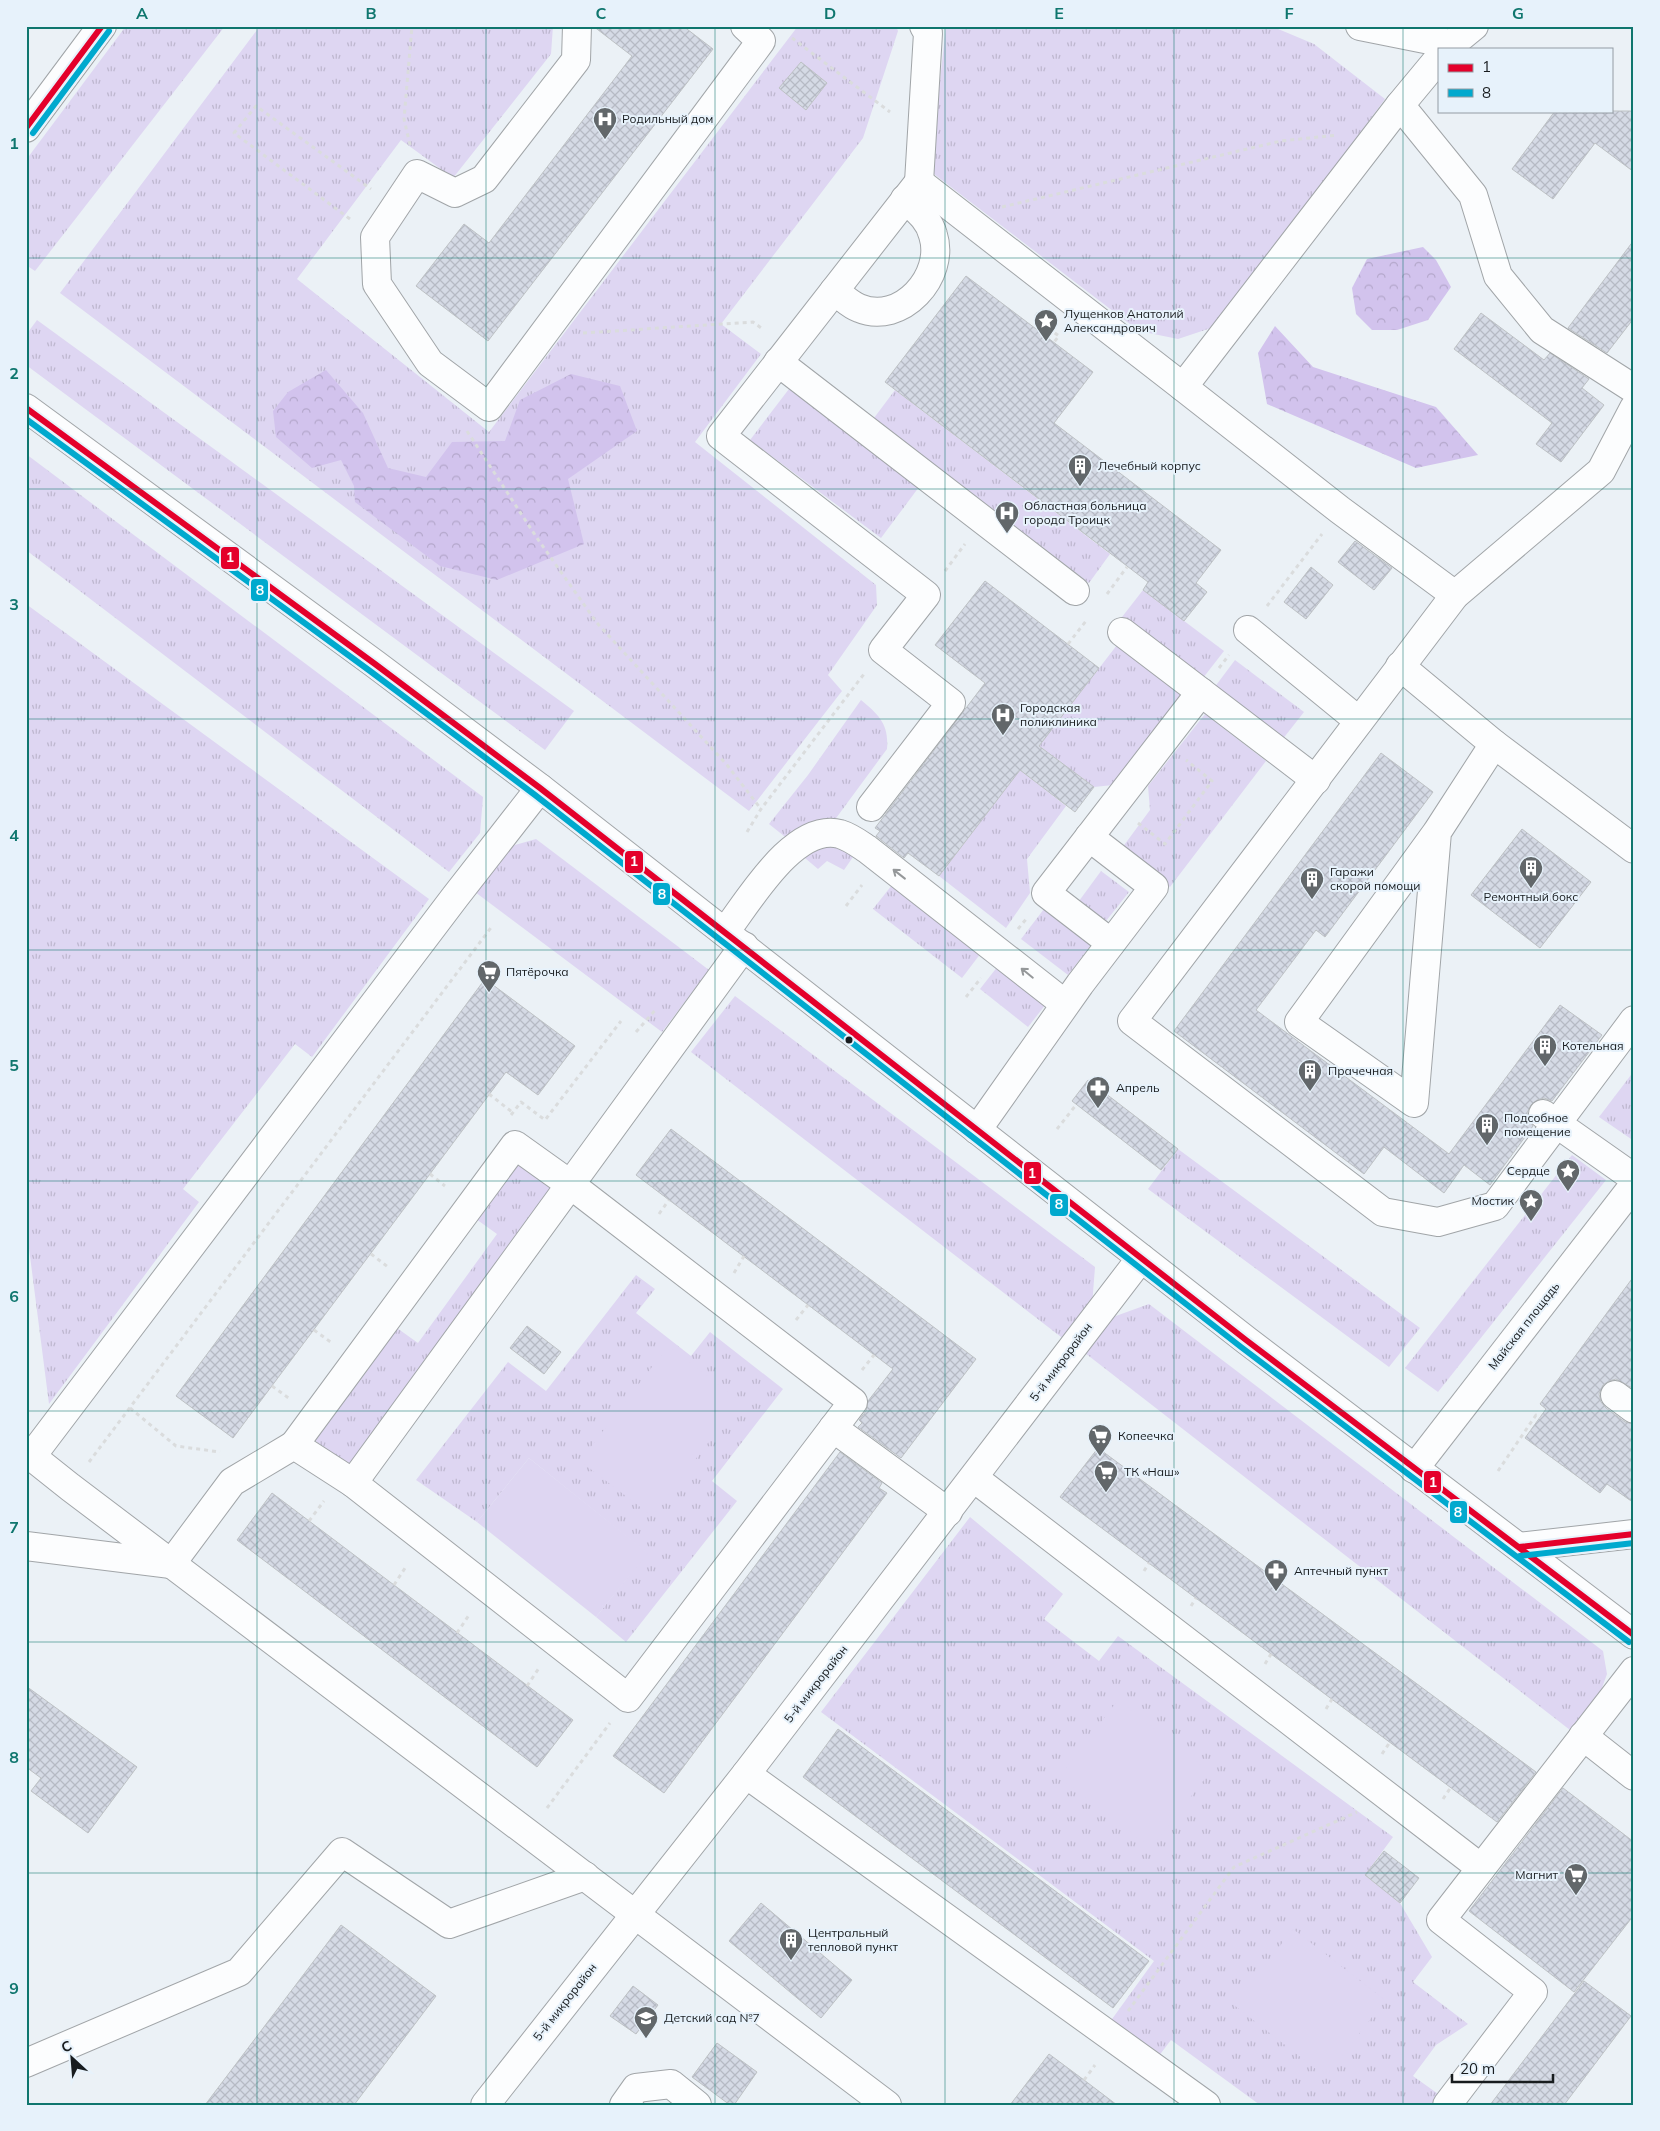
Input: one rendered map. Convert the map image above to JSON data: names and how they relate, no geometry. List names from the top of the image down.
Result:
{
  "streets": {
    "street": ["Майская площадь", "5-й микрорайон"]
  },
  "places": {
    "hospital": ["Родильный дом", "Областная больница города Троицк", "Городская поликлиника"],
    "place": ["Лущенков Анатолий Александрович", "Сердце", "Мостик"],
    "building": [
      "Лечебный корпус",
      "Ремонтный бокс",
      "Гаражи скорой помощи",
      "Котельная",
      "Прачечная",
      "Подсобное помещение",
      "Центральный тепловой пункт"
    ],
    "supermarket": [
      "Пятёрочка",
      "Копеечка",
      "ТК «Наш»",
      "Магнит"
    ],
    "pharmacy": ["Апрель", "Аптечный пункт"],
    "school or university": ["Детский сад №7"]
  },
  "lines": ["transit line 1", "transit line 8"],
  "legend": ["1", "8"],
  "scale_bar": "20 m",
  "north": "top left",
  "grid": {
    "columns": [
      "A",
      "B",
      "C",
      "D",
      "E",
      "F",
      "G"
    ],
    "rows": [
      "1",
      "2",
      "3",
      "4",
      "5",
      "6",
      "7",
      "8",
      "9"
    ]
  }
}
